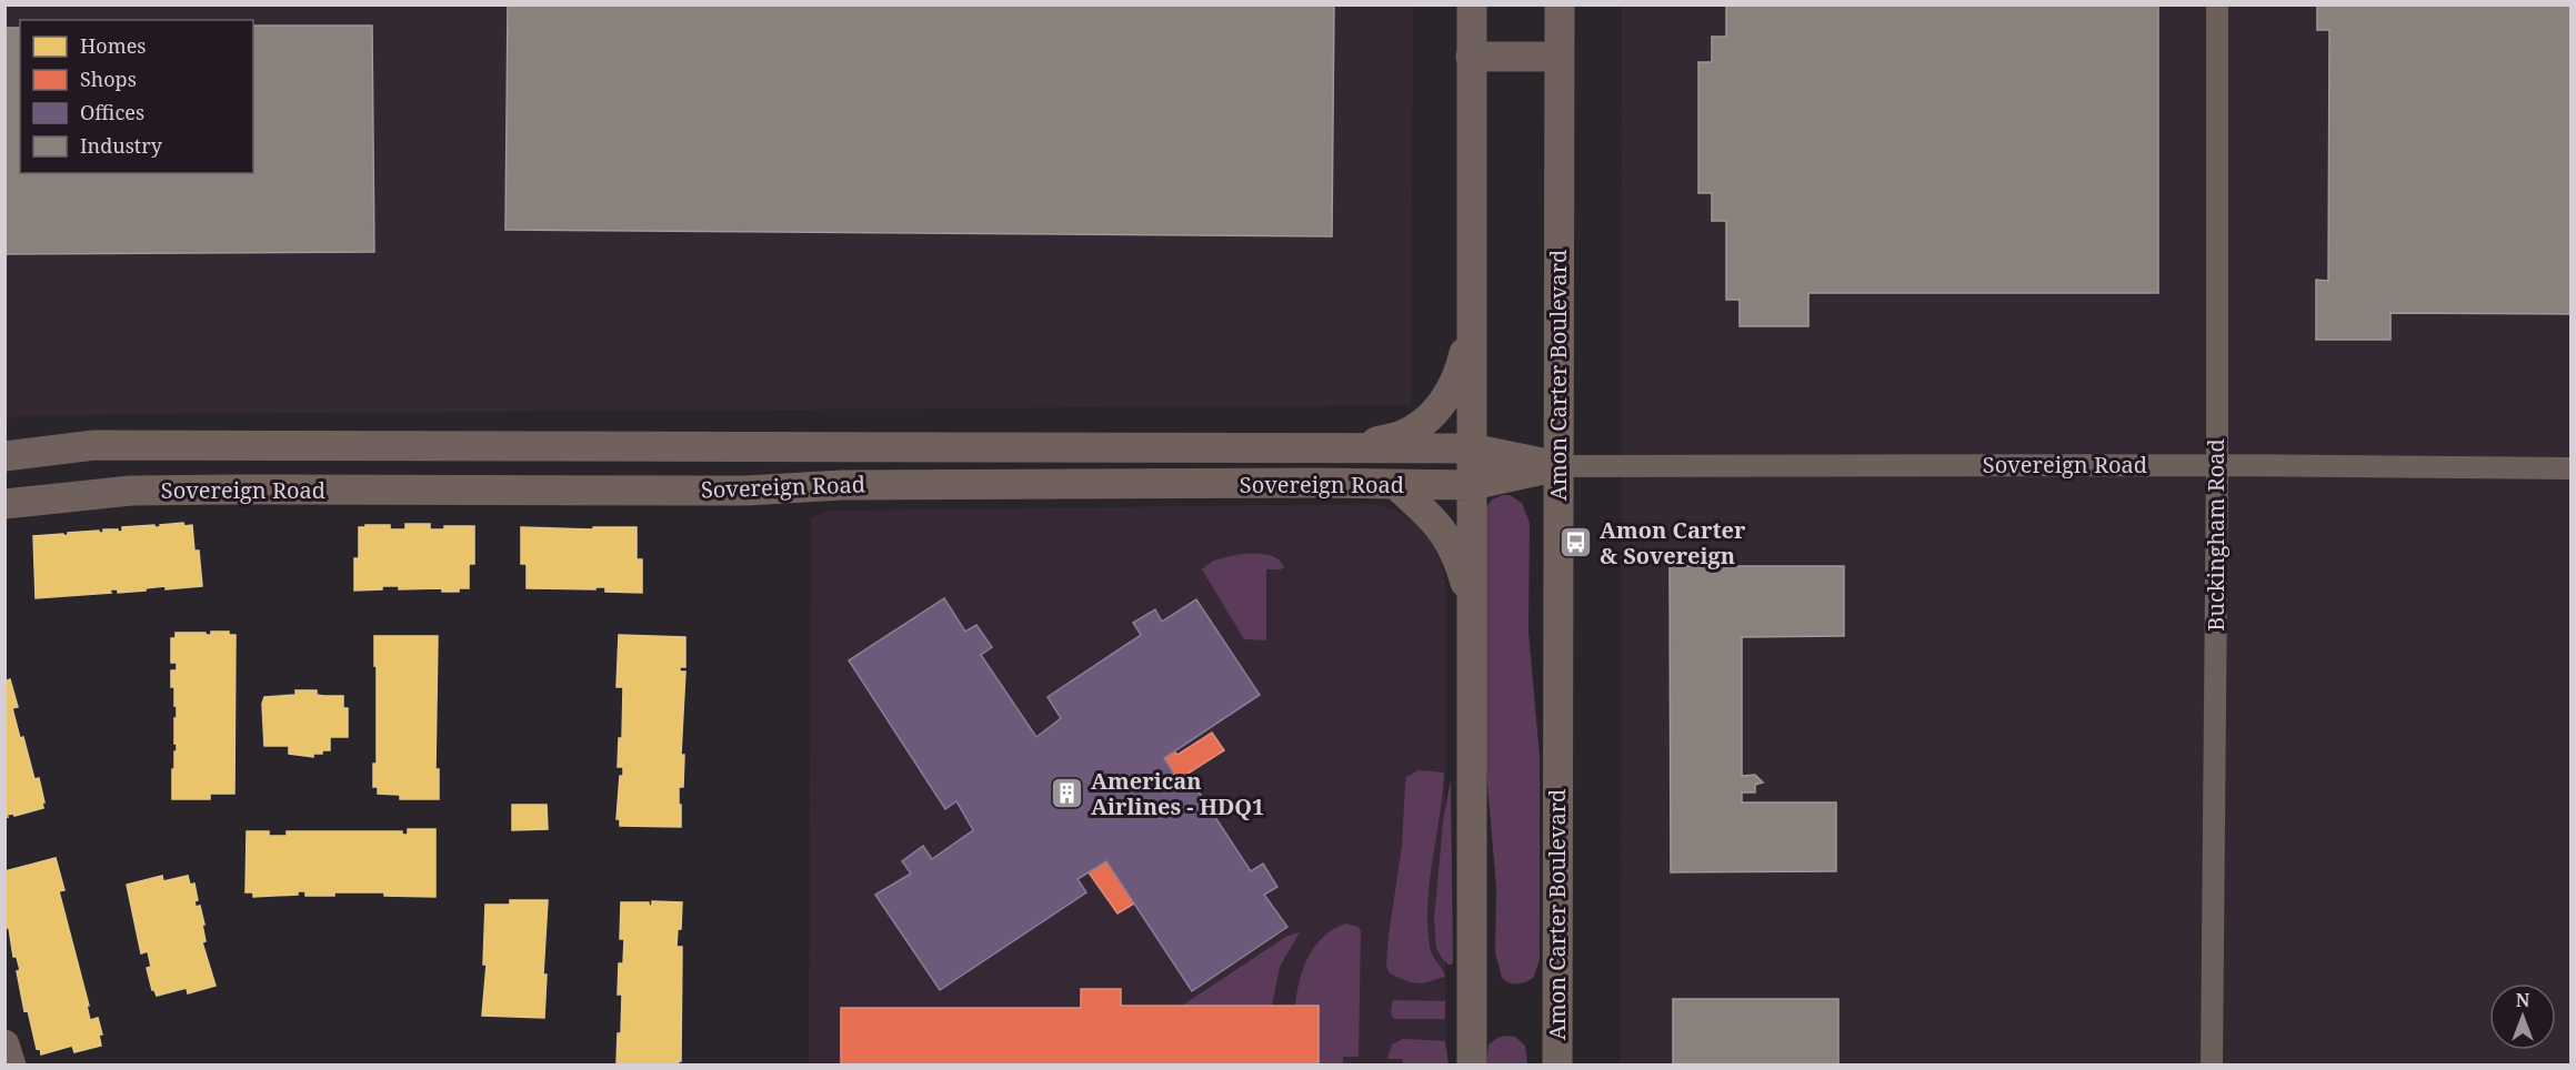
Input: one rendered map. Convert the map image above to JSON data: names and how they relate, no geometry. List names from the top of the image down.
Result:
{
  "streets": {
    "street": ["Amon Carter Boulevard", "Sovereign Road", "Buckingham Road"]
  },
  "crossings": [
    ["Amon Carter Boulevard", "Sovereign Road"],
    ["Sovereign Road", "Buckingham Road"]
  ],
  "places": {
    "bus stop": ["Amon Carter & Sovereign"],
    "building": ["American Airlines - HDQ1"]
  },
  "legend": [
    "Homes",
    "Shops",
    "Offices",
    "Industry"
  ],
  "north": "top"
}
